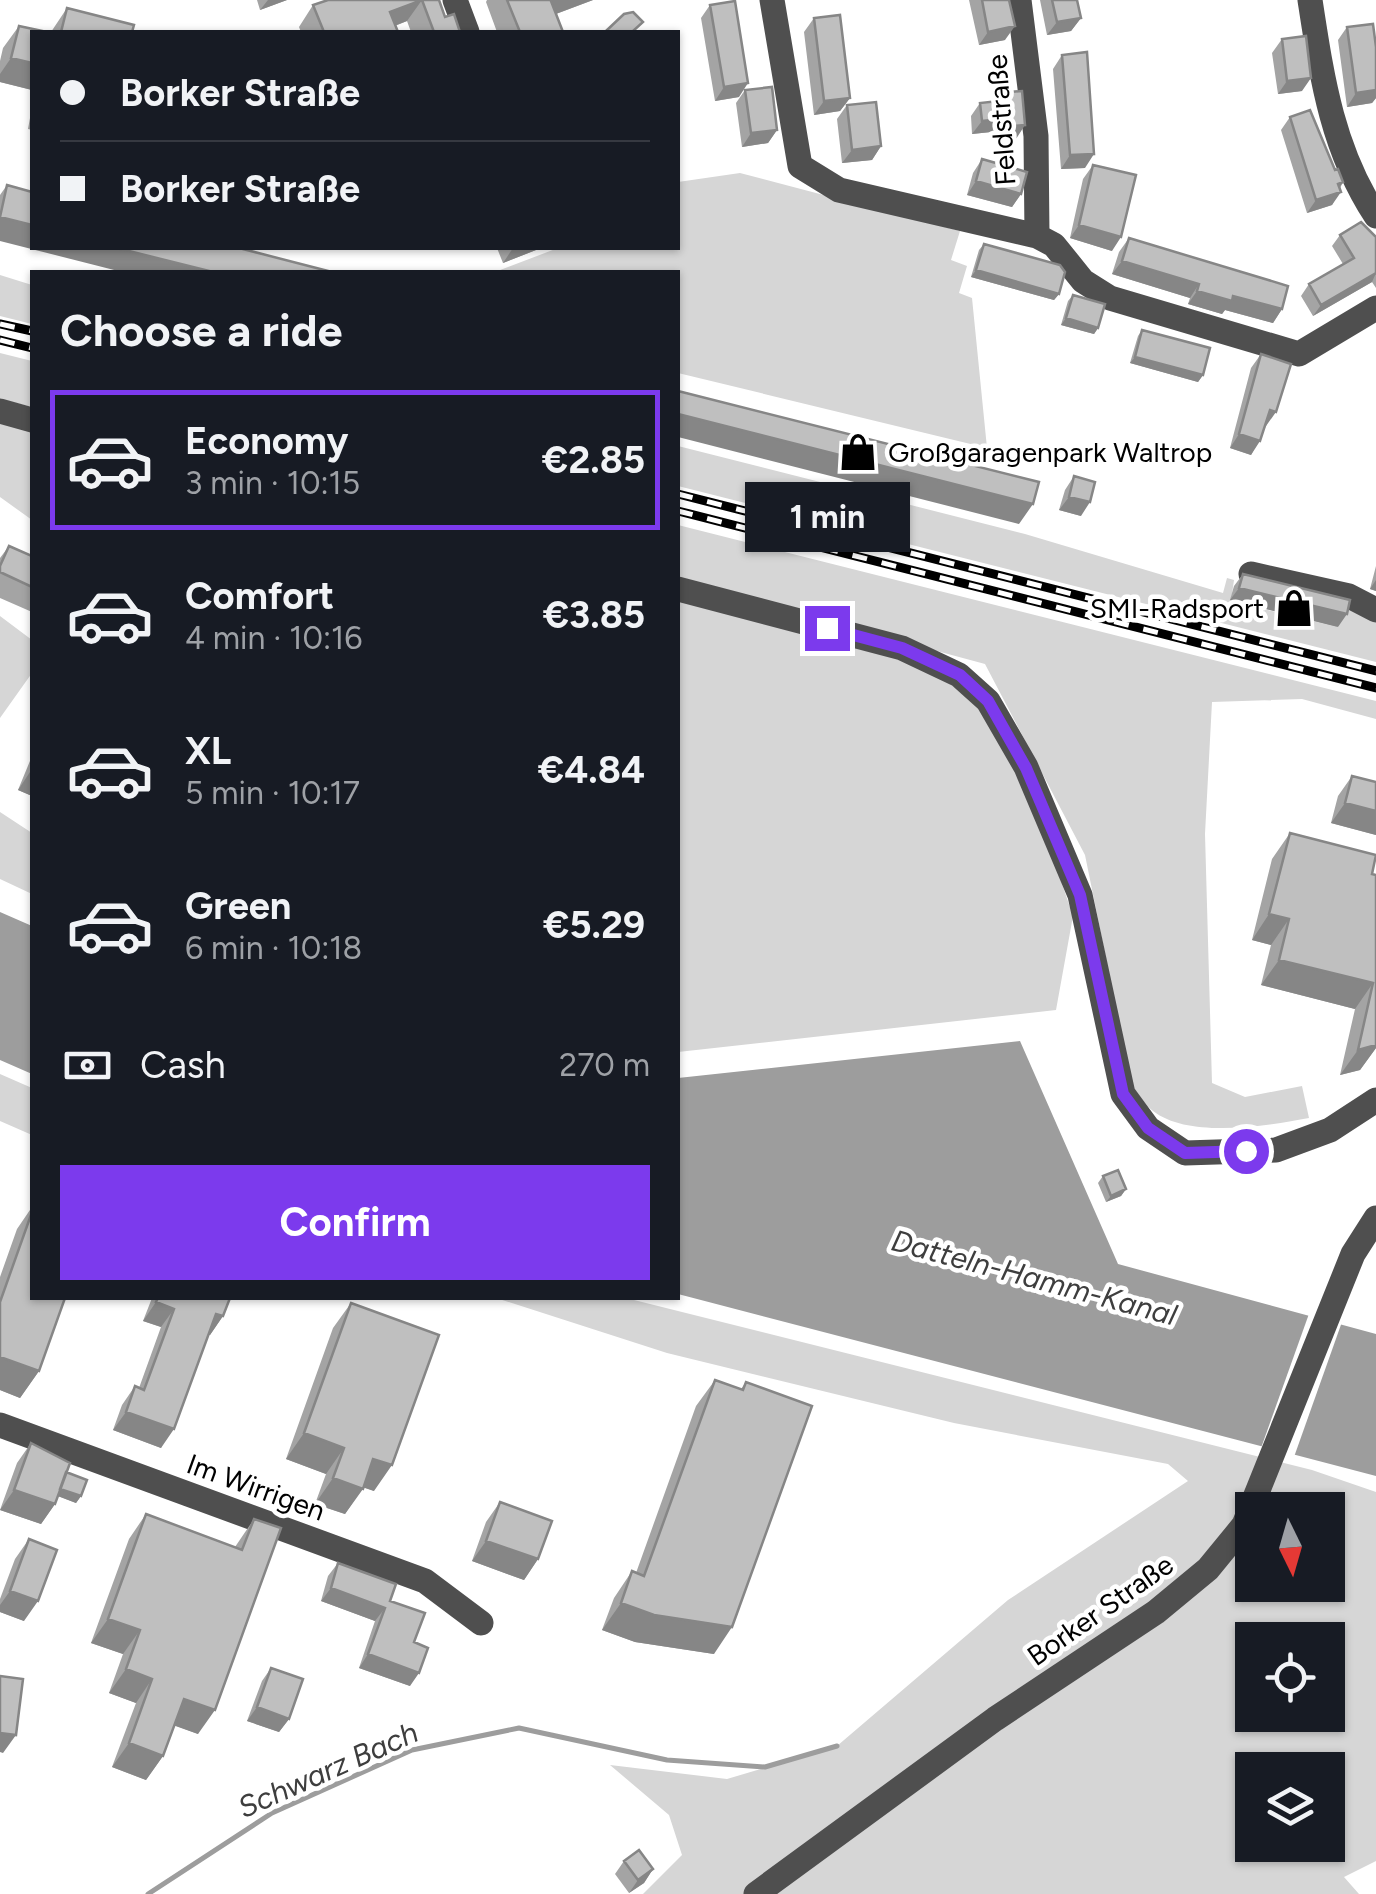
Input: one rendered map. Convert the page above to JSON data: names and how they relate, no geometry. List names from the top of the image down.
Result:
{
  "streets": {
    "street": ["Feldstraße", "Im Wirrigen", "Borker Straße"]
  },
  "water": ["Datteln-Hamm-Kanal", "Schwarz Bach"],
  "places": {
    "shop": ["Großgaragenpark Waltrop", "SMI-Radsport"]
  },
  "north": "bottom",
  "page": {
    "banner": ["Borker Straße", "Borker Straße"],
    "heading": "Choose a ride",
    "list": [
      {
        "name": "Economy",
        "note": "3 min · 10:15",
        "value": "€2.85"
      },
      {
        "name": "Comfort",
        "note": "4 min · 10:16",
        "value": "€3.85"
      },
      {
        "name": "XL",
        "note": "5 min · 10:17",
        "value": "€4.84"
      },
      {
        "name": "Green",
        "note": "6 min · 10:18",
        "value": "€5.29"
      }
    ],
    "bubble": "1 min",
    "pay": ["Cash", "270 m"],
    "buttons": "Confirm"
  }
}
